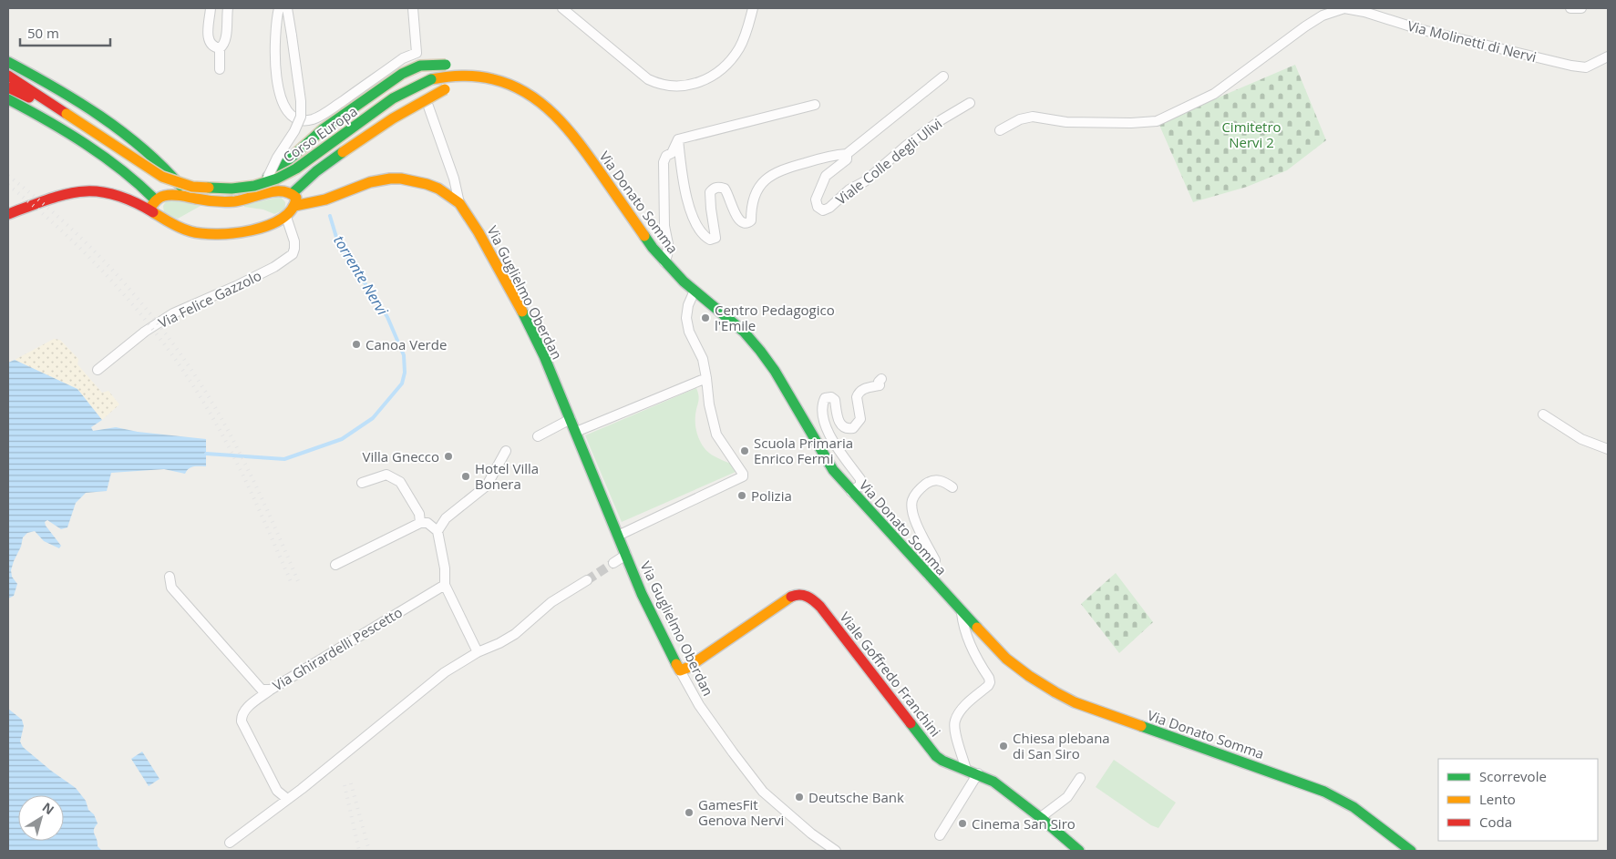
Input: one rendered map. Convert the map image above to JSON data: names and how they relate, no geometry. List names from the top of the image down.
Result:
{
  "streets": {
    "main road": [
      "Corso Europa",
      "Via Donato Somma",
      "Via Guglielmo Oberdan",
      "Viale Goffredo Franchini"
    ],
    "street": [
      "Via Molinetti di Nervi",
      "Viale Colle degli Ulivi",
      "Via Felice Gazzolo",
      "Via Ghirardelli Pescetto"
    ]
  },
  "crossings": [
    ["Corso Europa", "Via Donato Somma"],
    ["Via Guglielmo Oberdan", "Viale Goffredo Franchini"]
  ],
  "water": ["torrente Nervi"],
  "parks": ["Cimitetro Nervi 2"],
  "places": [
    "Centro Pedagogico l'Emile",
    "Canoa Verde",
    "Scuola Primaria Enrico Fermi",
    "Villa Gnecco",
    "Hotel Villa Bonera",
    "Polizia",
    "Chiesa plebana di San Siro",
    "Deutsche Bank",
    "GamesFit Genova Nervi",
    "Cinema San Siro"
  ],
  "legend": ["Scorrevole", "Lento", "Coda"],
  "scale_bar": "50 m",
  "north": "top right"
}
